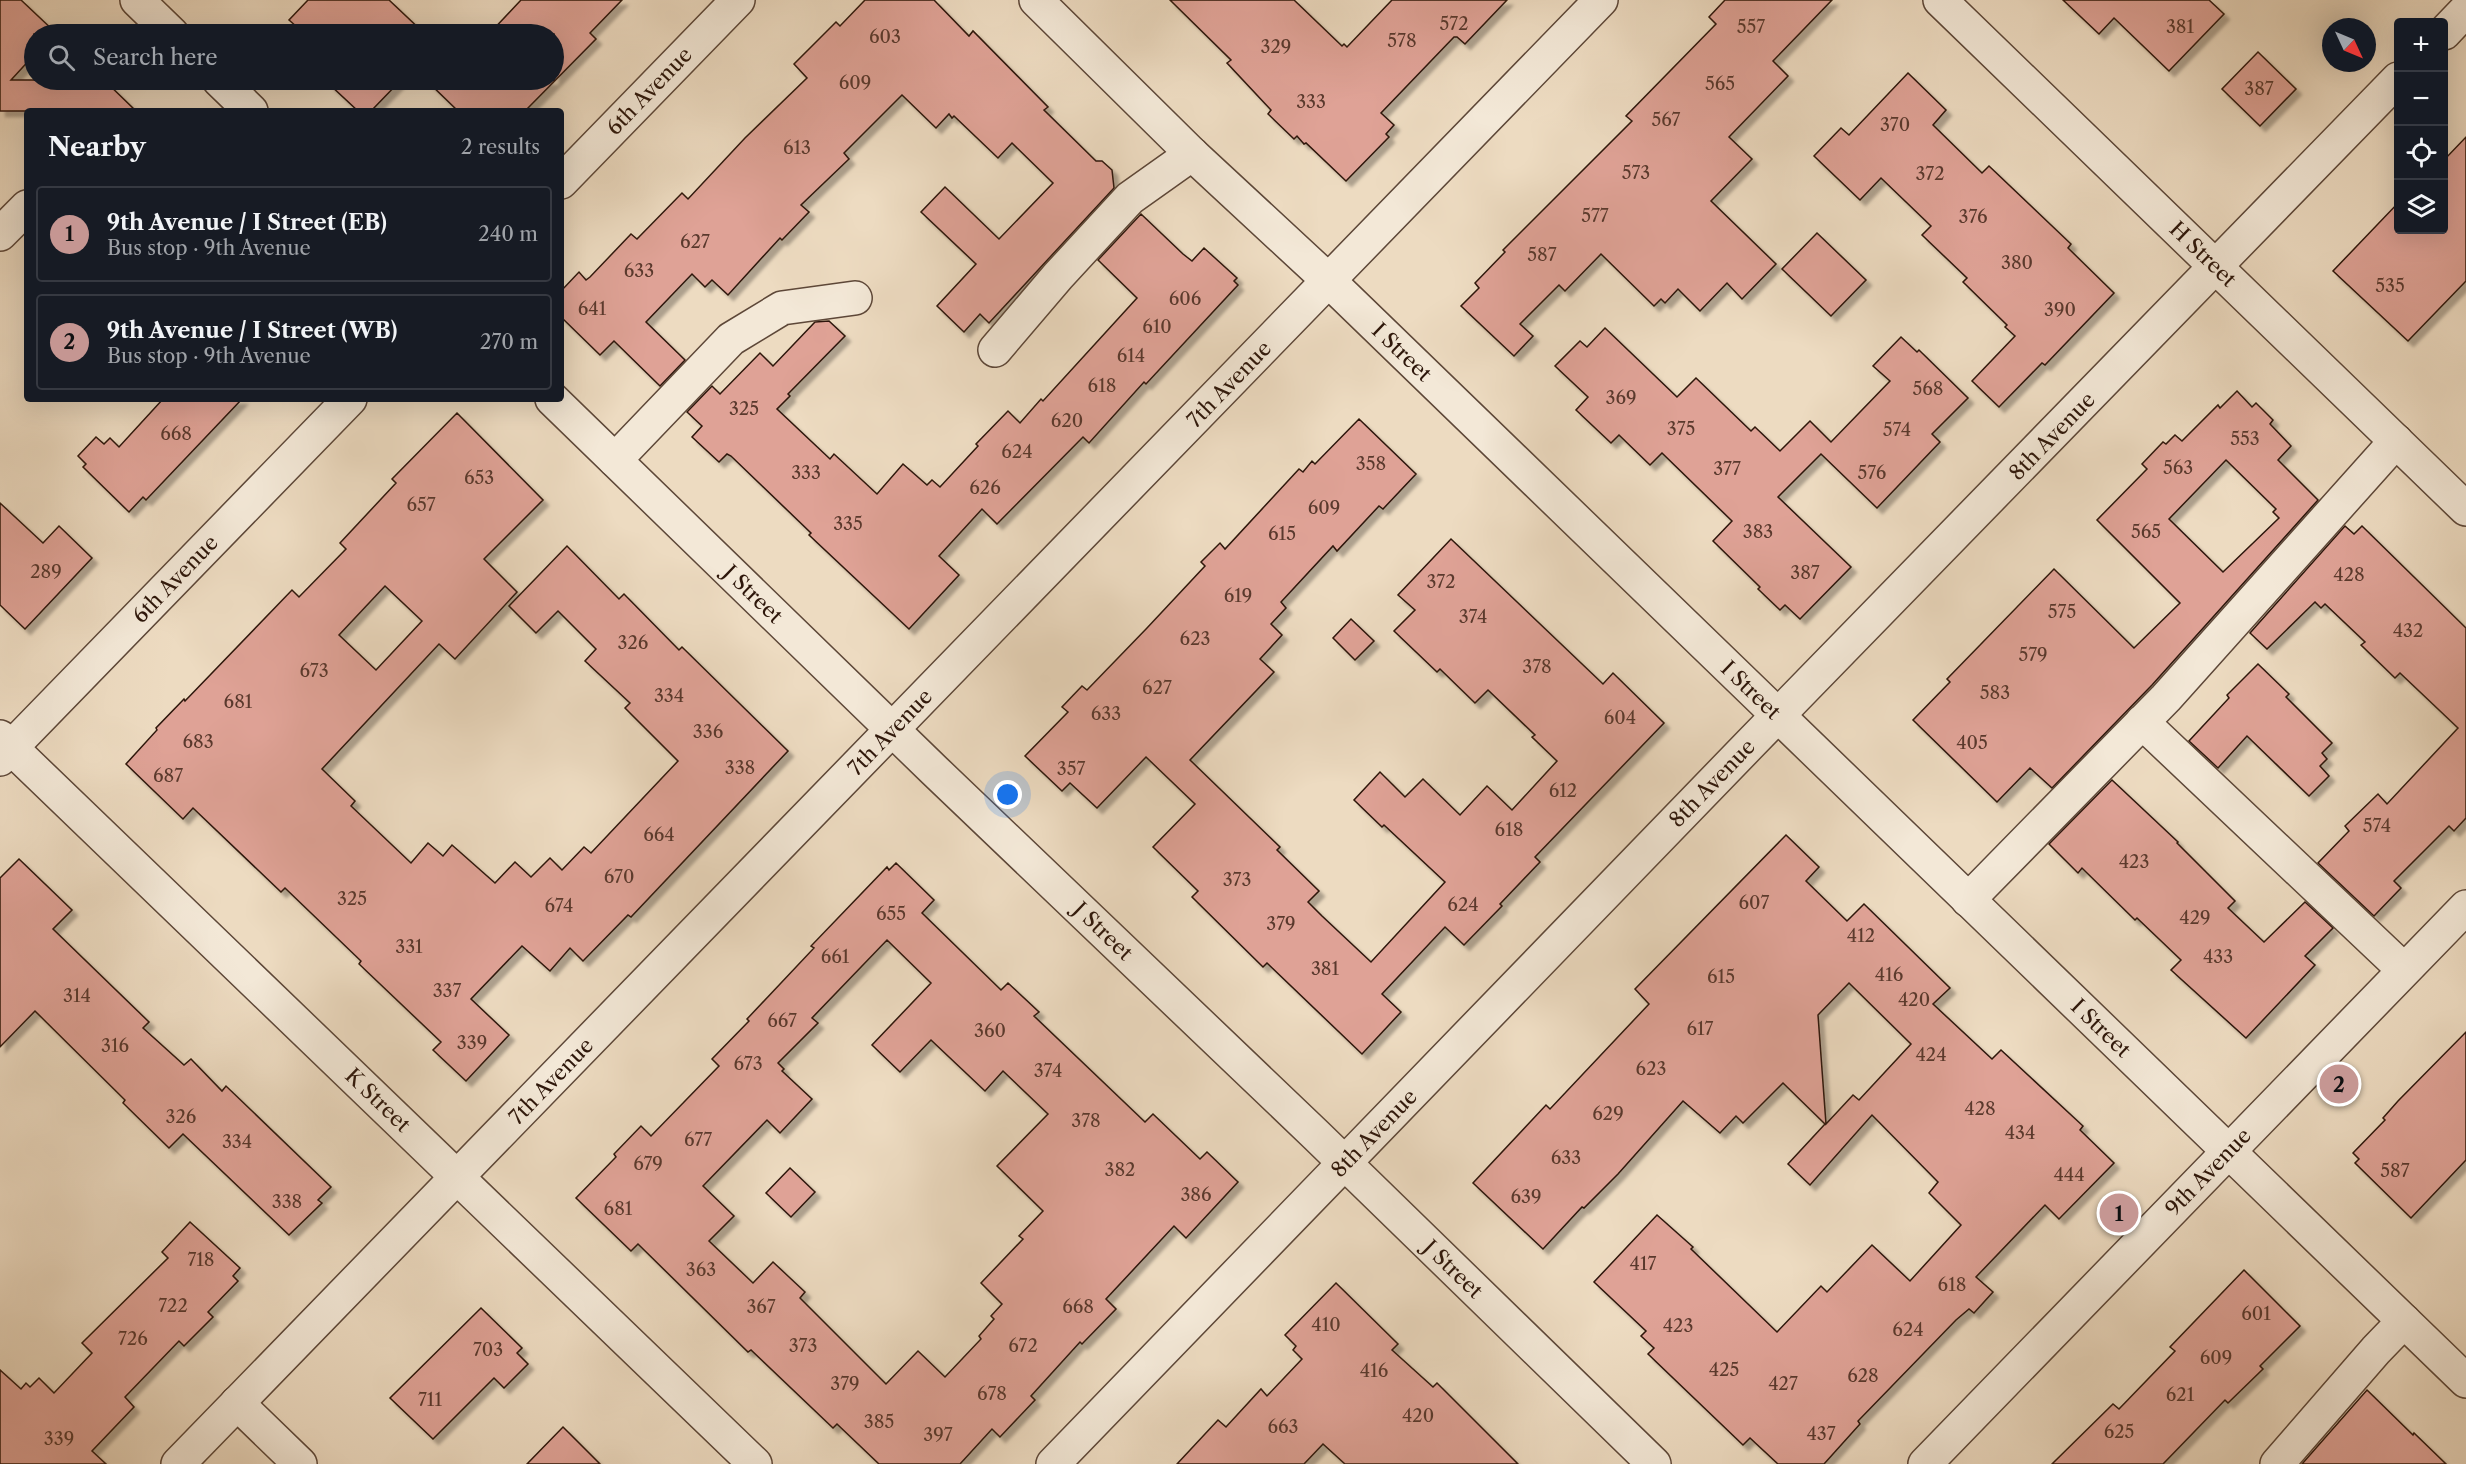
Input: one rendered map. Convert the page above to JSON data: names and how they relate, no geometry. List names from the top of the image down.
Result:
{
  "streets": {
    "street": [
      "6th Avenue",
      "H Street",
      "I Street",
      "7th Avenue",
      "8th Avenue",
      "J Street",
      "K Street",
      "9th Avenue"
    ]
  },
  "crossings": [
    ["6th Avenue", "K Street"],
    ["H Street", "8th Avenue"],
    ["I Street", "7th Avenue"],
    ["I Street", "8th Avenue"],
    ["I Street", "9th Avenue"],
    ["7th Avenue", "J Street"],
    ["7th Avenue", "K Street"],
    ["8th Avenue", "J Street"]
  ],
  "house_numbers": [
    "572",
    "557",
    "381",
    "603",
    "578",
    "329",
    "609",
    "565",
    "387",
    "333",
    "567",
    "370",
    "613",
    "573",
    "372",
    "577",
    "376",
    "627",
    "587",
    "380",
    "633",
    "535",
    "606",
    "641",
    "390",
    "610",
    "614",
    "618",
    "568",
    "369",
    "325",
    "620",
    "375",
    "574",
    "668",
    "553",
    "624",
    "358",
    "563",
    "377",
    "333",
    "576",
    "653",
    "626",
    "657",
    "609",
    "335",
    "383",
    "565",
    "615",
    "289",
    "387",
    "428",
    "372",
    "619",
    "575",
    "374",
    "432",
    "623",
    "326",
    "579",
    "378",
    "673",
    "627",
    "583",
    "334",
    "681",
    "633",
    "604",
    "336",
    "683",
    "405",
    "338",
    "357",
    "687",
    "612",
    "574",
    "618",
    "664",
    "423",
    "670",
    "373",
    "325",
    "607",
    "624",
    "674",
    "655",
    "429",
    "379",
    "412",
    "331",
    "661",
    "433",
    "381",
    "416",
    "615",
    "337",
    "314",
    "420",
    "667",
    "617",
    "360",
    "339",
    "316",
    "424",
    "673",
    "623",
    "374",
    "428",
    "629",
    "326",
    "378",
    "434",
    "677",
    "334",
    "633",
    "679",
    "382",
    "587",
    "444",
    "386",
    "639",
    "338",
    "681",
    "718",
    "417",
    "363",
    "618",
    "722",
    "367",
    "668",
    "601",
    "410",
    "423",
    "624",
    "726",
    "373",
    "672",
    "703",
    "609",
    "425",
    "416",
    "628",
    "379",
    "427",
    "678",
    "621",
    "711",
    "420",
    "385",
    "663",
    "625",
    "437",
    "397",
    "339"
  ],
  "north": "bottom right",
  "page": {
    "map_buttons": ["+", "−"],
    "search": "Search here",
    "heading": ["Nearby", "2 results"],
    "list": [
      {
        "mark": "1",
        "name": "9th Avenue / I Street (EB)",
        "note": "Bus stop · 9th Avenue",
        "value": "240 m"
      },
      {
        "mark": "2",
        "name": "9th Avenue / I Street (WB)",
        "note": "Bus stop · 9th Avenue",
        "value": "270 m"
      }
    ],
    "pins": ["2", "1"]
  }
}
